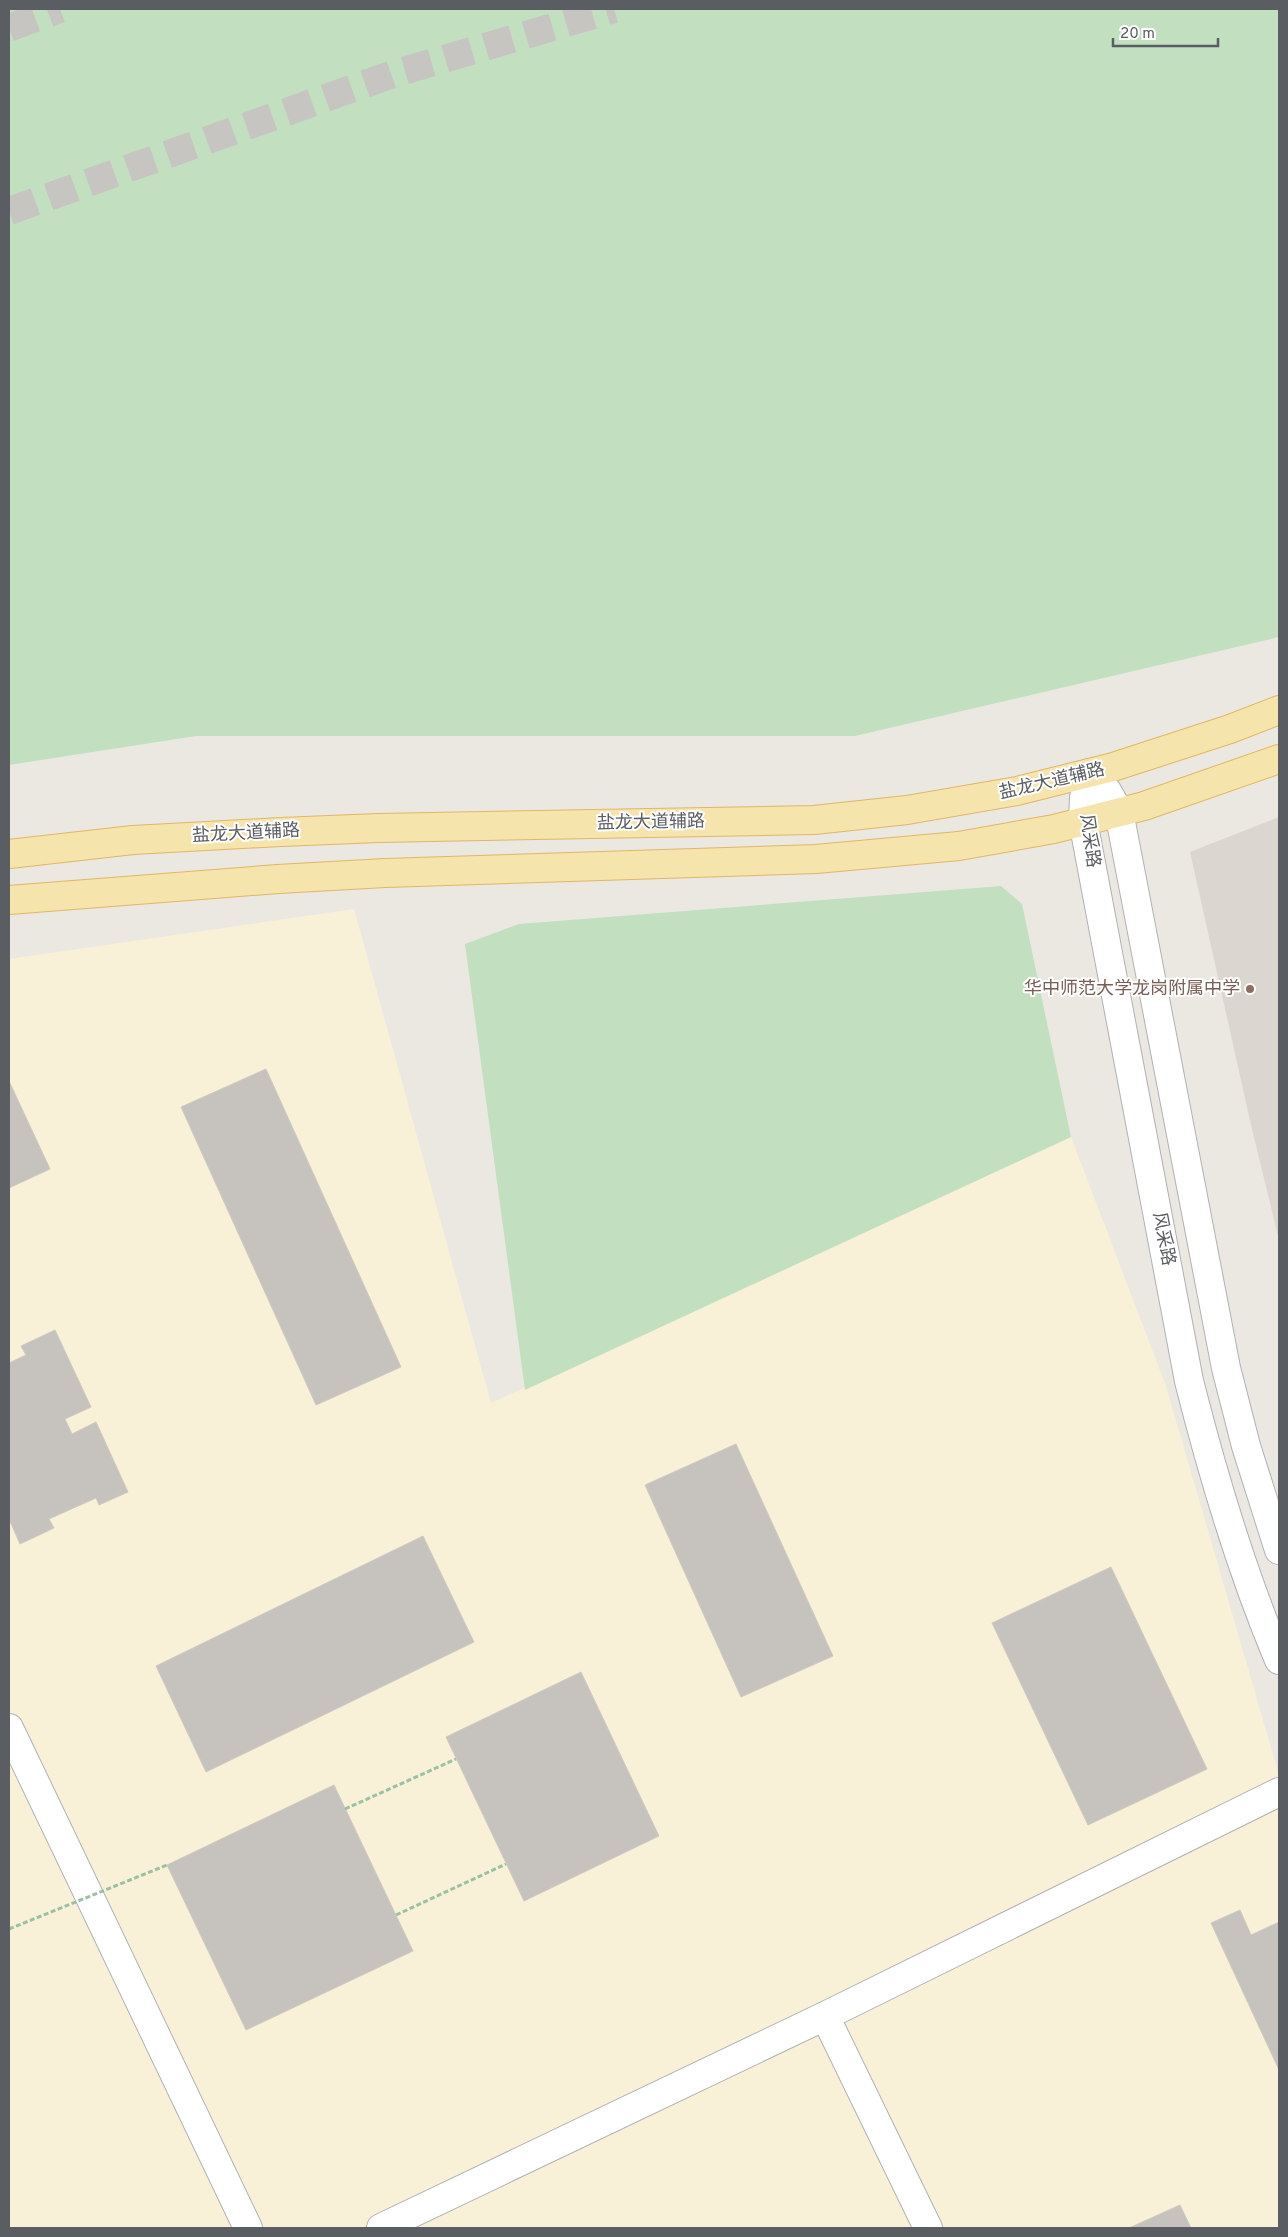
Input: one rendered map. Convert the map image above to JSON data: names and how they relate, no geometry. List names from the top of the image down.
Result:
{
  "streets": {
    "main road": ["盐龙大道辅路"],
    "street": ["风采路"]
  },
  "crossings": [
    ["盐龙大道辅路", "风采路"]
  ],
  "places": ["华中师范大学龙岗附属中学"],
  "scale_bar": "20 m"
}
